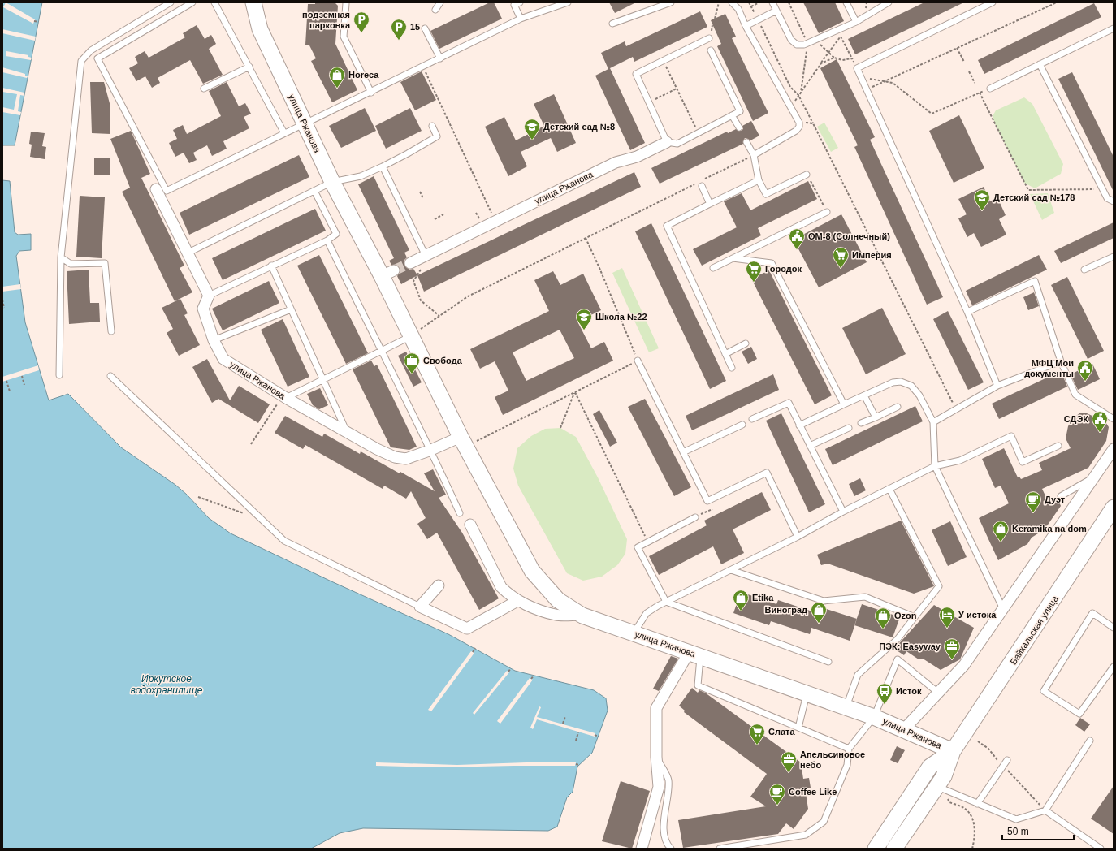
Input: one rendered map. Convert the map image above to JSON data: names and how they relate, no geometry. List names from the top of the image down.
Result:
{
  "streets": {
    "street": ["улица Ржанова", "Байкальская улица"]
  },
  "crossings": [
    ["улица Ржанова", "Байкальская улица"]
  ],
  "water": ["Иркутское водохранилище"],
  "places": {
    "parking": ["подземная парковка", "15"],
    "shop": [
      "Horeca",
      "Keramika na dom",
      "Etika",
      "Виноград",
      "Ozon"
    ],
    "school or university": ["Детский сад №8", "Детский сад №178", "Школа №22"],
    "public building": ["ОМ-8 (Солнечный)", "МФЦ Мои документы", "СДЭК"],
    "supermarket": ["Империя", "Городок", "Слата"],
    "office": ["Свобода", "ПЭК: Easyway", "Апельсиновое небо"],
    "cafe": ["Дуэт", "Coffee Like"],
    "hotel": ["У истока"],
    "bus stop": ["Исток"]
  },
  "scale_bar": "50 m"
}
